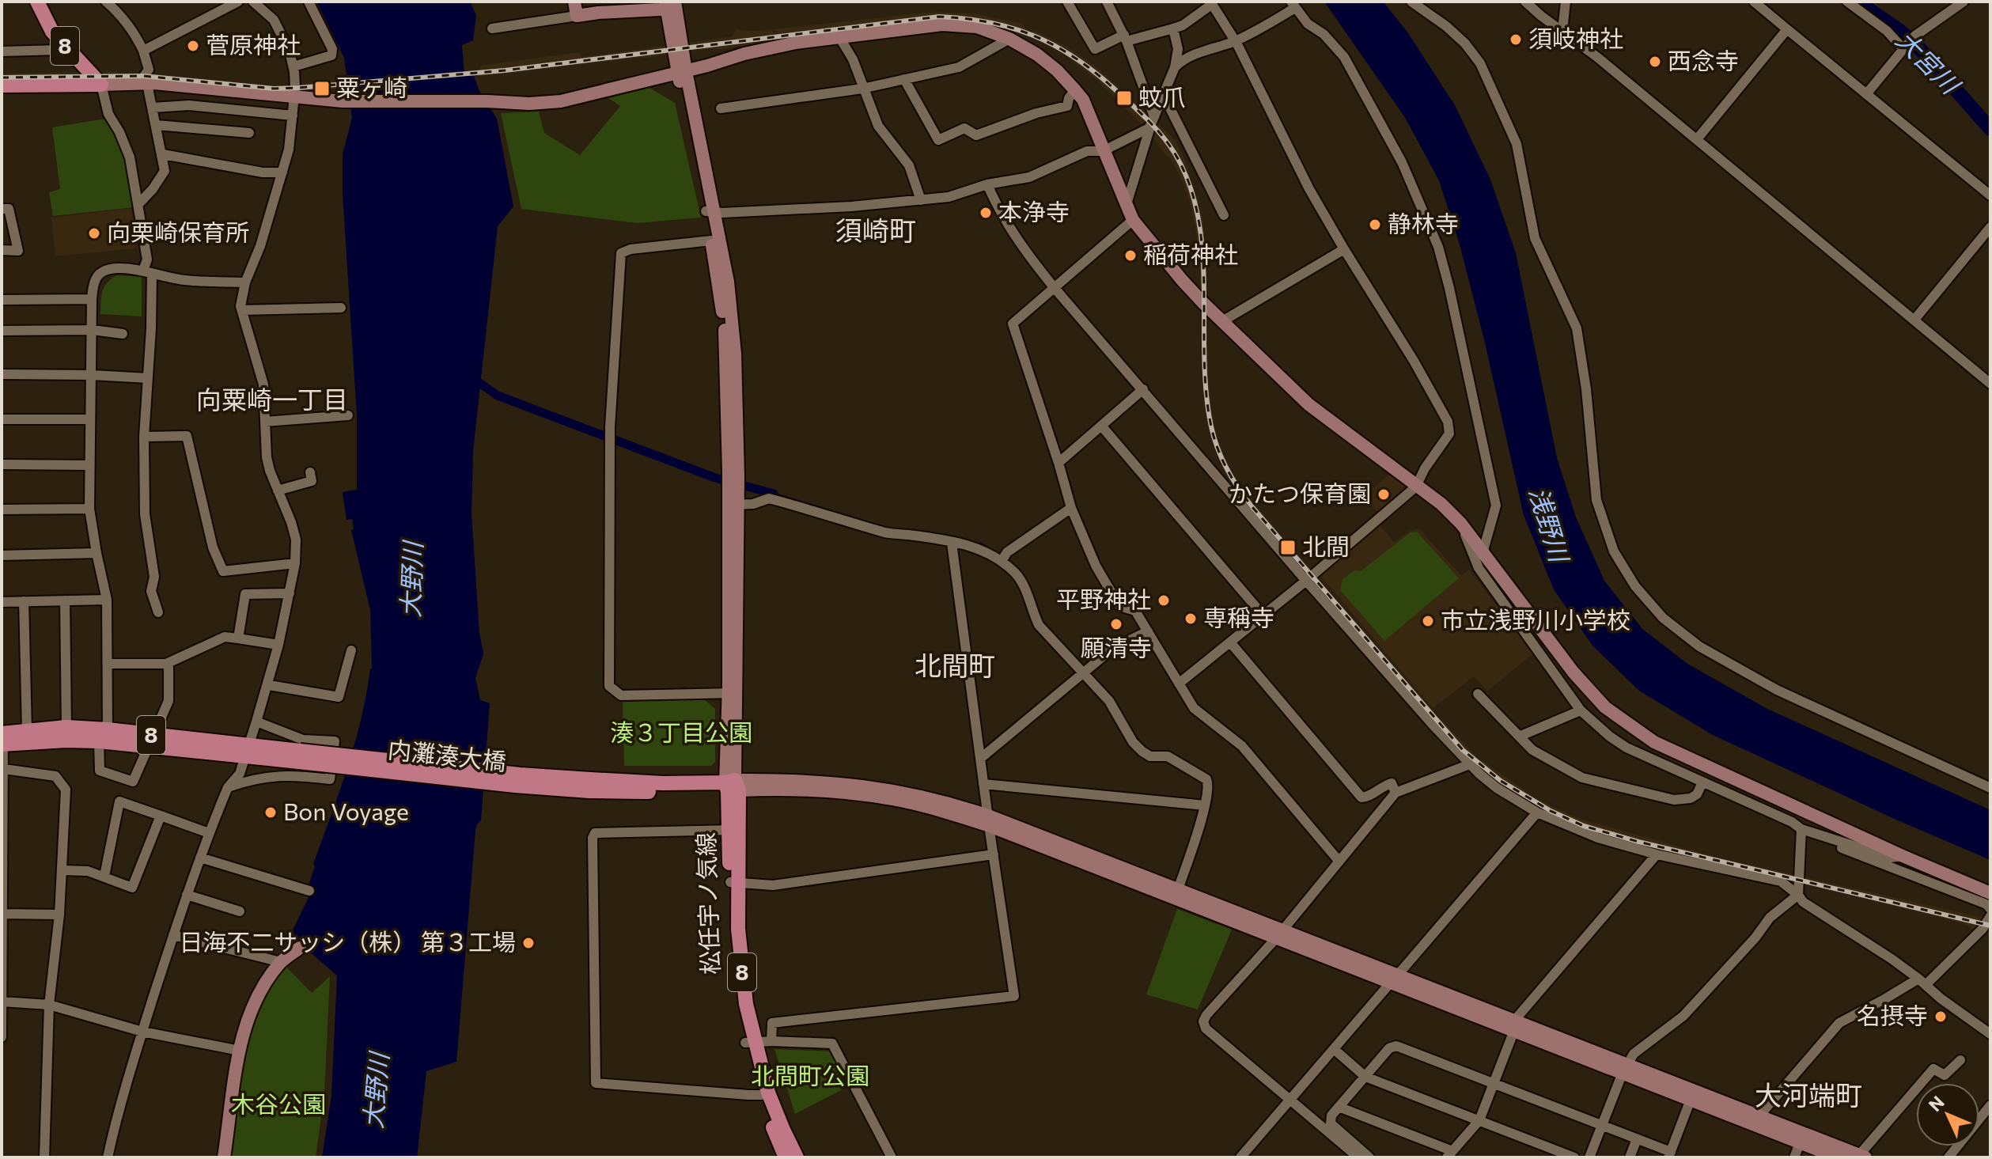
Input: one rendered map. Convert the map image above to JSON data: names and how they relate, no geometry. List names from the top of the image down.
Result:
{
  "streets": {
    "main road": ["8", "内灘湊大橋", "松任宇ノ気線"]
  },
  "crossings": [
    ["8", "内灘湊大橋"],
    ["内灘湊大橋", "松任宇ノ気線"]
  ],
  "districts": [
    "須崎町",
    "向粟崎一丁目",
    "北間町",
    "大河端町"
  ],
  "water": ["大宮川", "浅野川", "大野川"],
  "parks": ["湊３丁目公園", "北間町公園", "木谷公園"],
  "places": {
    "other": [
      "須岐神社",
      "菅原神社",
      "西念寺",
      "本浄寺",
      "静林寺",
      "向栗崎保育所",
      "稲荷神社",
      "かたつ保育園",
      "平野神社",
      "専稱寺",
      "市立浅野川小学校",
      "願清寺",
      "Bon Voyage",
      "日海不二サッシ（株） 第３工場",
      "名摂寺"
    ],
    "transit": ["粟ヶ崎", "蚊爪", "北間"]
  },
  "north": "top left"
}
